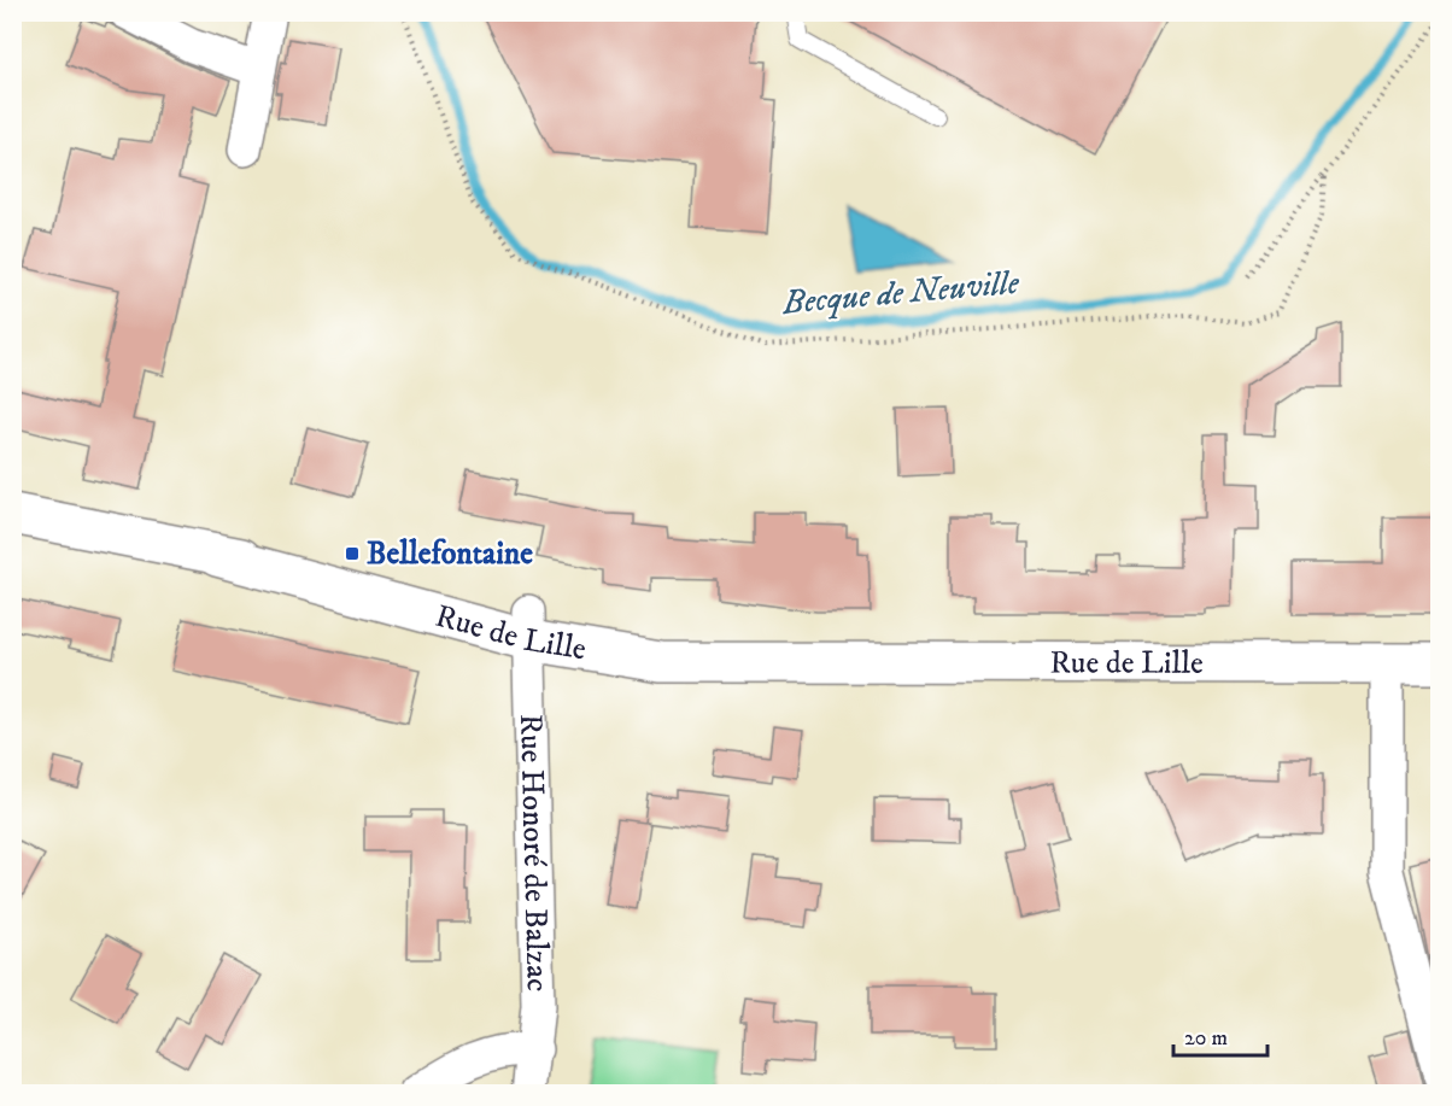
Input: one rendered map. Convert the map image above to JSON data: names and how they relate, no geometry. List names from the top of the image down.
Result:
{
  "streets": {
    "main road": ["Rue de Lille"],
    "street": ["Rue Honoré de Balzac"]
  },
  "crossings": [
    ["Rue de Lille", "Rue Honoré de Balzac"]
  ],
  "water": ["Becque de Neuville"],
  "places": {
    "transit": ["Bellefontaine"]
  },
  "scale_bar": "20 m"
}
